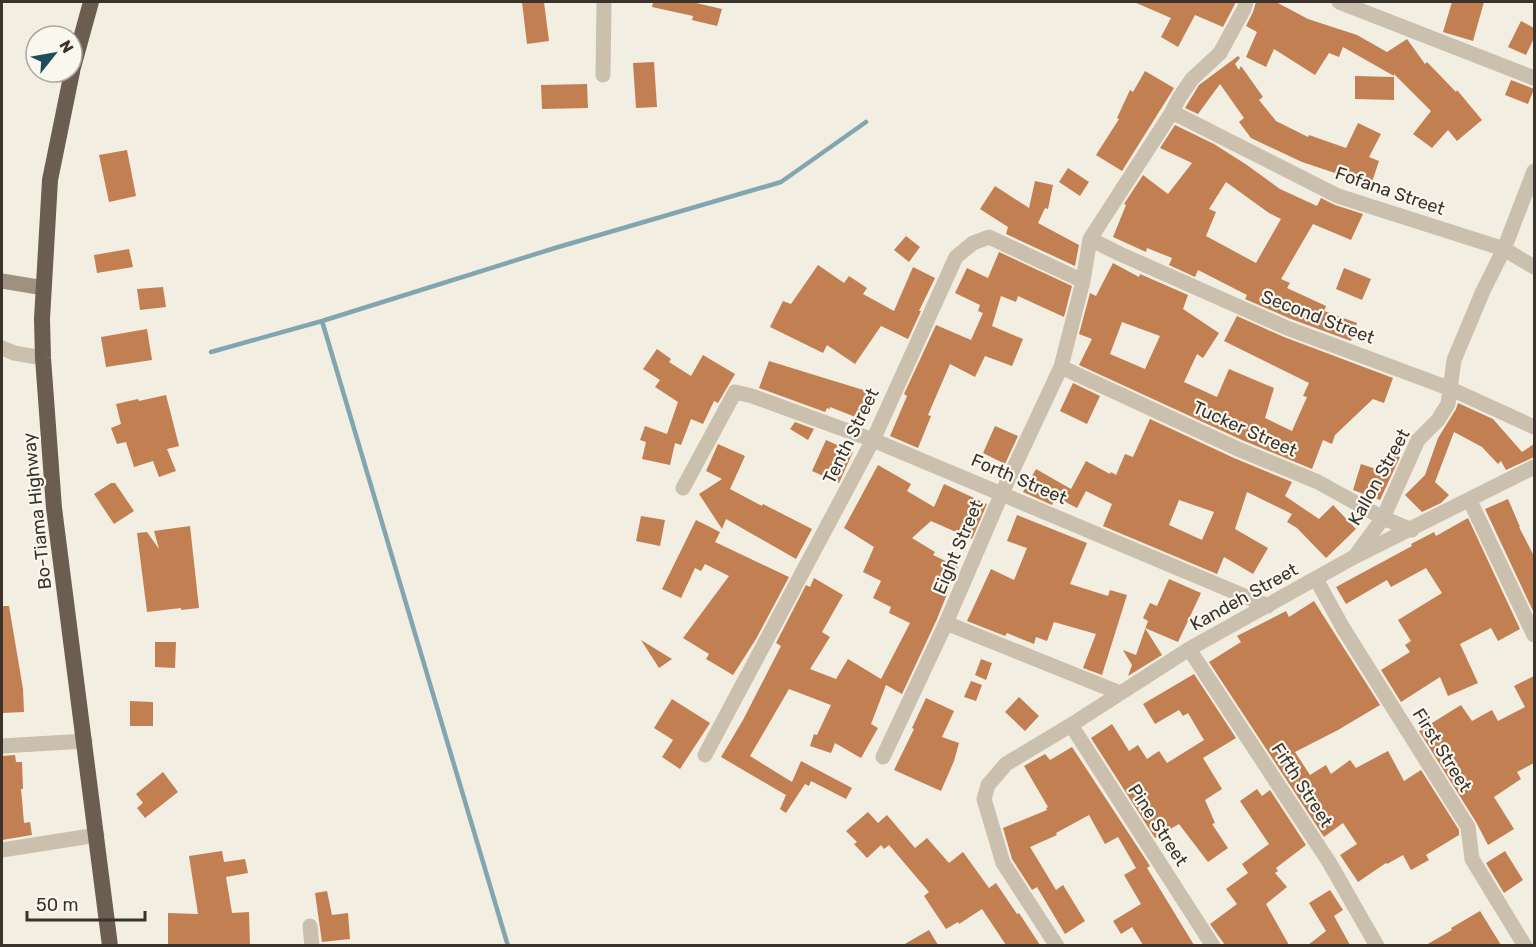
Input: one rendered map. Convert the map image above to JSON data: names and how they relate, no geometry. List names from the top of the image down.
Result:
{
  "streets": {
    "highway": ["Bo-Tiama Highway"],
    "street": [
      "Fofana Street",
      "Second Street",
      "Tucker Street",
      "Tenth Street",
      "Kallon Street",
      "Forth Street",
      "Eight Street",
      "Kandeh Street",
      "First Street",
      "Fifth Street",
      "Pine Street"
    ]
  },
  "crossings": [
    ["Fofana Street", "Kallon Street"],
    ["Second Street", "Kallon Street"],
    ["Second Street", "Eight Street"],
    ["Tucker Street", "Kallon Street"],
    ["Tucker Street", "Eight Street"],
    ["Tucker Street", "Kandeh Street"],
    ["Tenth Street", "Forth Street"],
    ["Tenth Street", "Eight Street"],
    ["Kallon Street", "Kandeh Street"],
    ["Forth Street", "Eight Street"],
    ["Forth Street", "Kandeh Street"],
    ["Kandeh Street", "First Street"],
    ["Kandeh Street", "Fifth Street"],
    ["Kandeh Street", "Pine Street"]
  ],
  "scale_bar": "50 m",
  "north": "top right"
}
